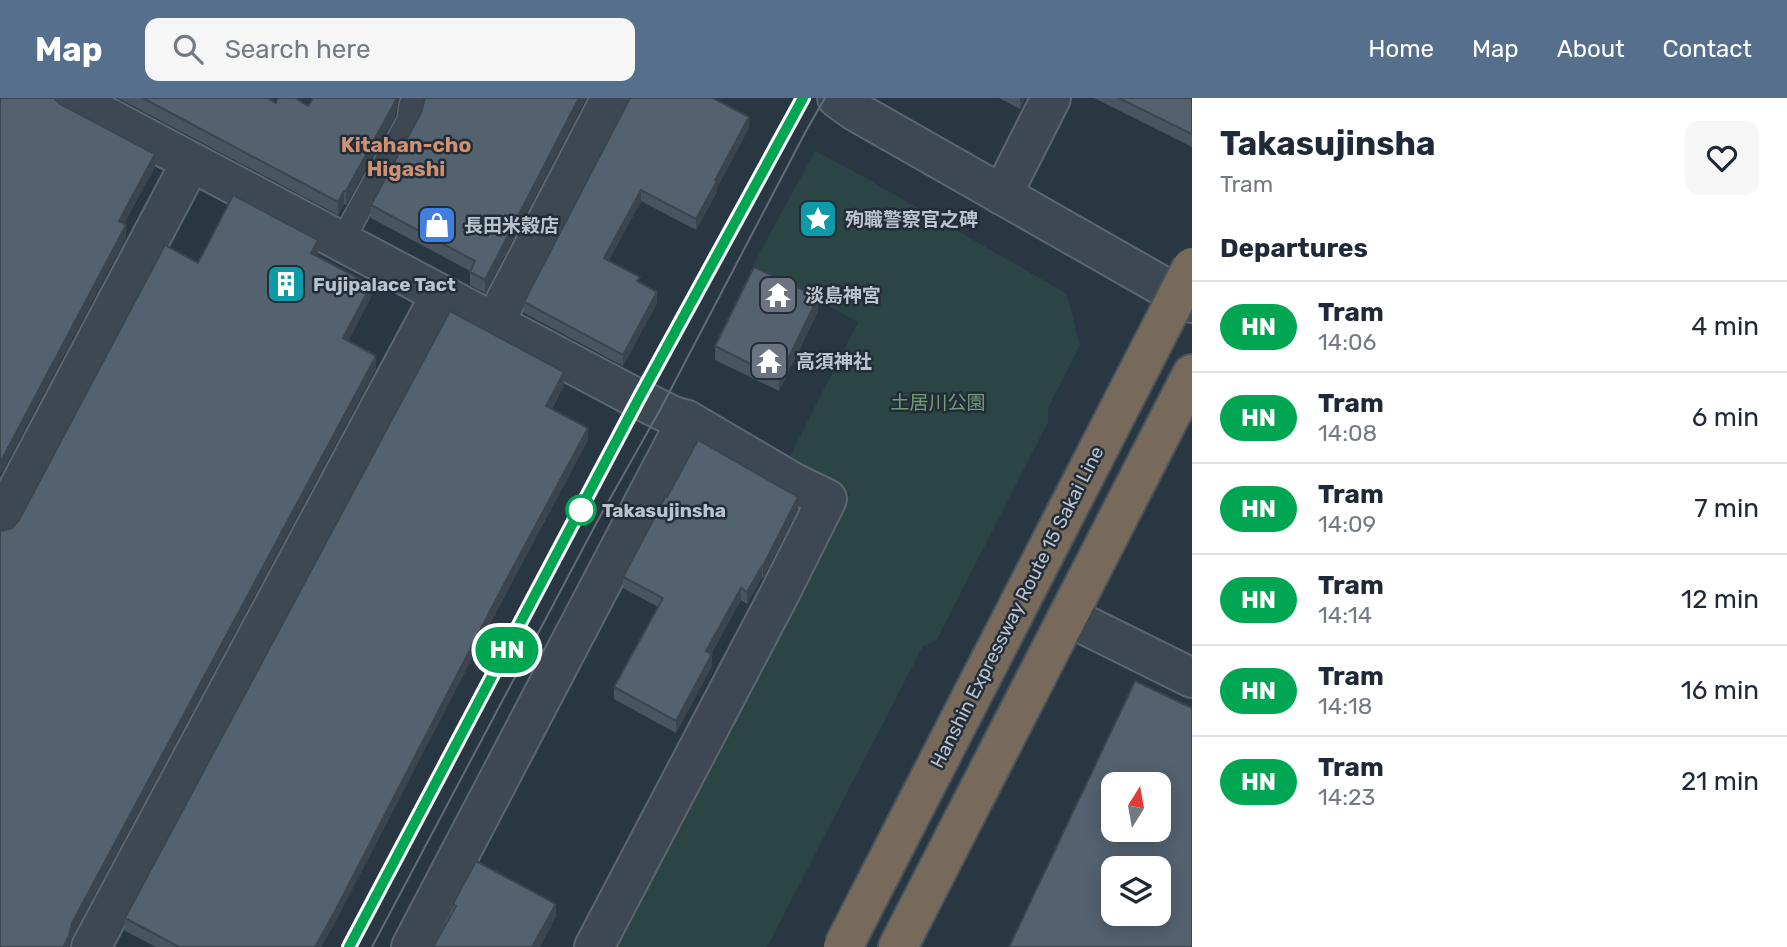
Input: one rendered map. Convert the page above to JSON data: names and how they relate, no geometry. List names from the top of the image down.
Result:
{
  "streets": {
    "highway": ["Hanshin Expressway Route 15 Sakai Line"]
  },
  "districts": ["Kitahan-cho Higashi"],
  "parks": ["土居川公園"],
  "places": {
    "place": ["殉職警察官之碑"],
    "shop": ["長田米穀店"],
    "building": ["Fujipalace Tact"],
    "temple": ["淡島神宮", "高須神社"],
    "other": ["Takasujinsha"]
  },
  "lines": ["tram line HN"],
  "north": "top",
  "page": {
    "header": "Map",
    "search": "Search here",
    "nav": [
      "Home",
      "Map",
      "About",
      "Contact"
    ],
    "on_map": "HN",
    "heading": [
      ["Takasujinsha", "Tram"],
      "Departures"
    ],
    "list": [
      {
        "mark": "HN",
        "name": "Tram",
        "note": "14:06",
        "value": "4 min"
      },
      {
        "mark": "HN",
        "name": "Tram",
        "note": "14:08",
        "value": "6 min"
      },
      {
        "mark": "HN",
        "name": "Tram",
        "note": "14:09",
        "value": "7 min"
      },
      {
        "mark": "HN",
        "name": "Tram",
        "note": "14:14",
        "value": "12 min"
      },
      {
        "mark": "HN",
        "name": "Tram",
        "note": "14:18",
        "value": "16 min"
      },
      {
        "mark": "HN",
        "name": "Tram",
        "note": "14:23",
        "value": "21 min"
      }
    ]
  }
}
